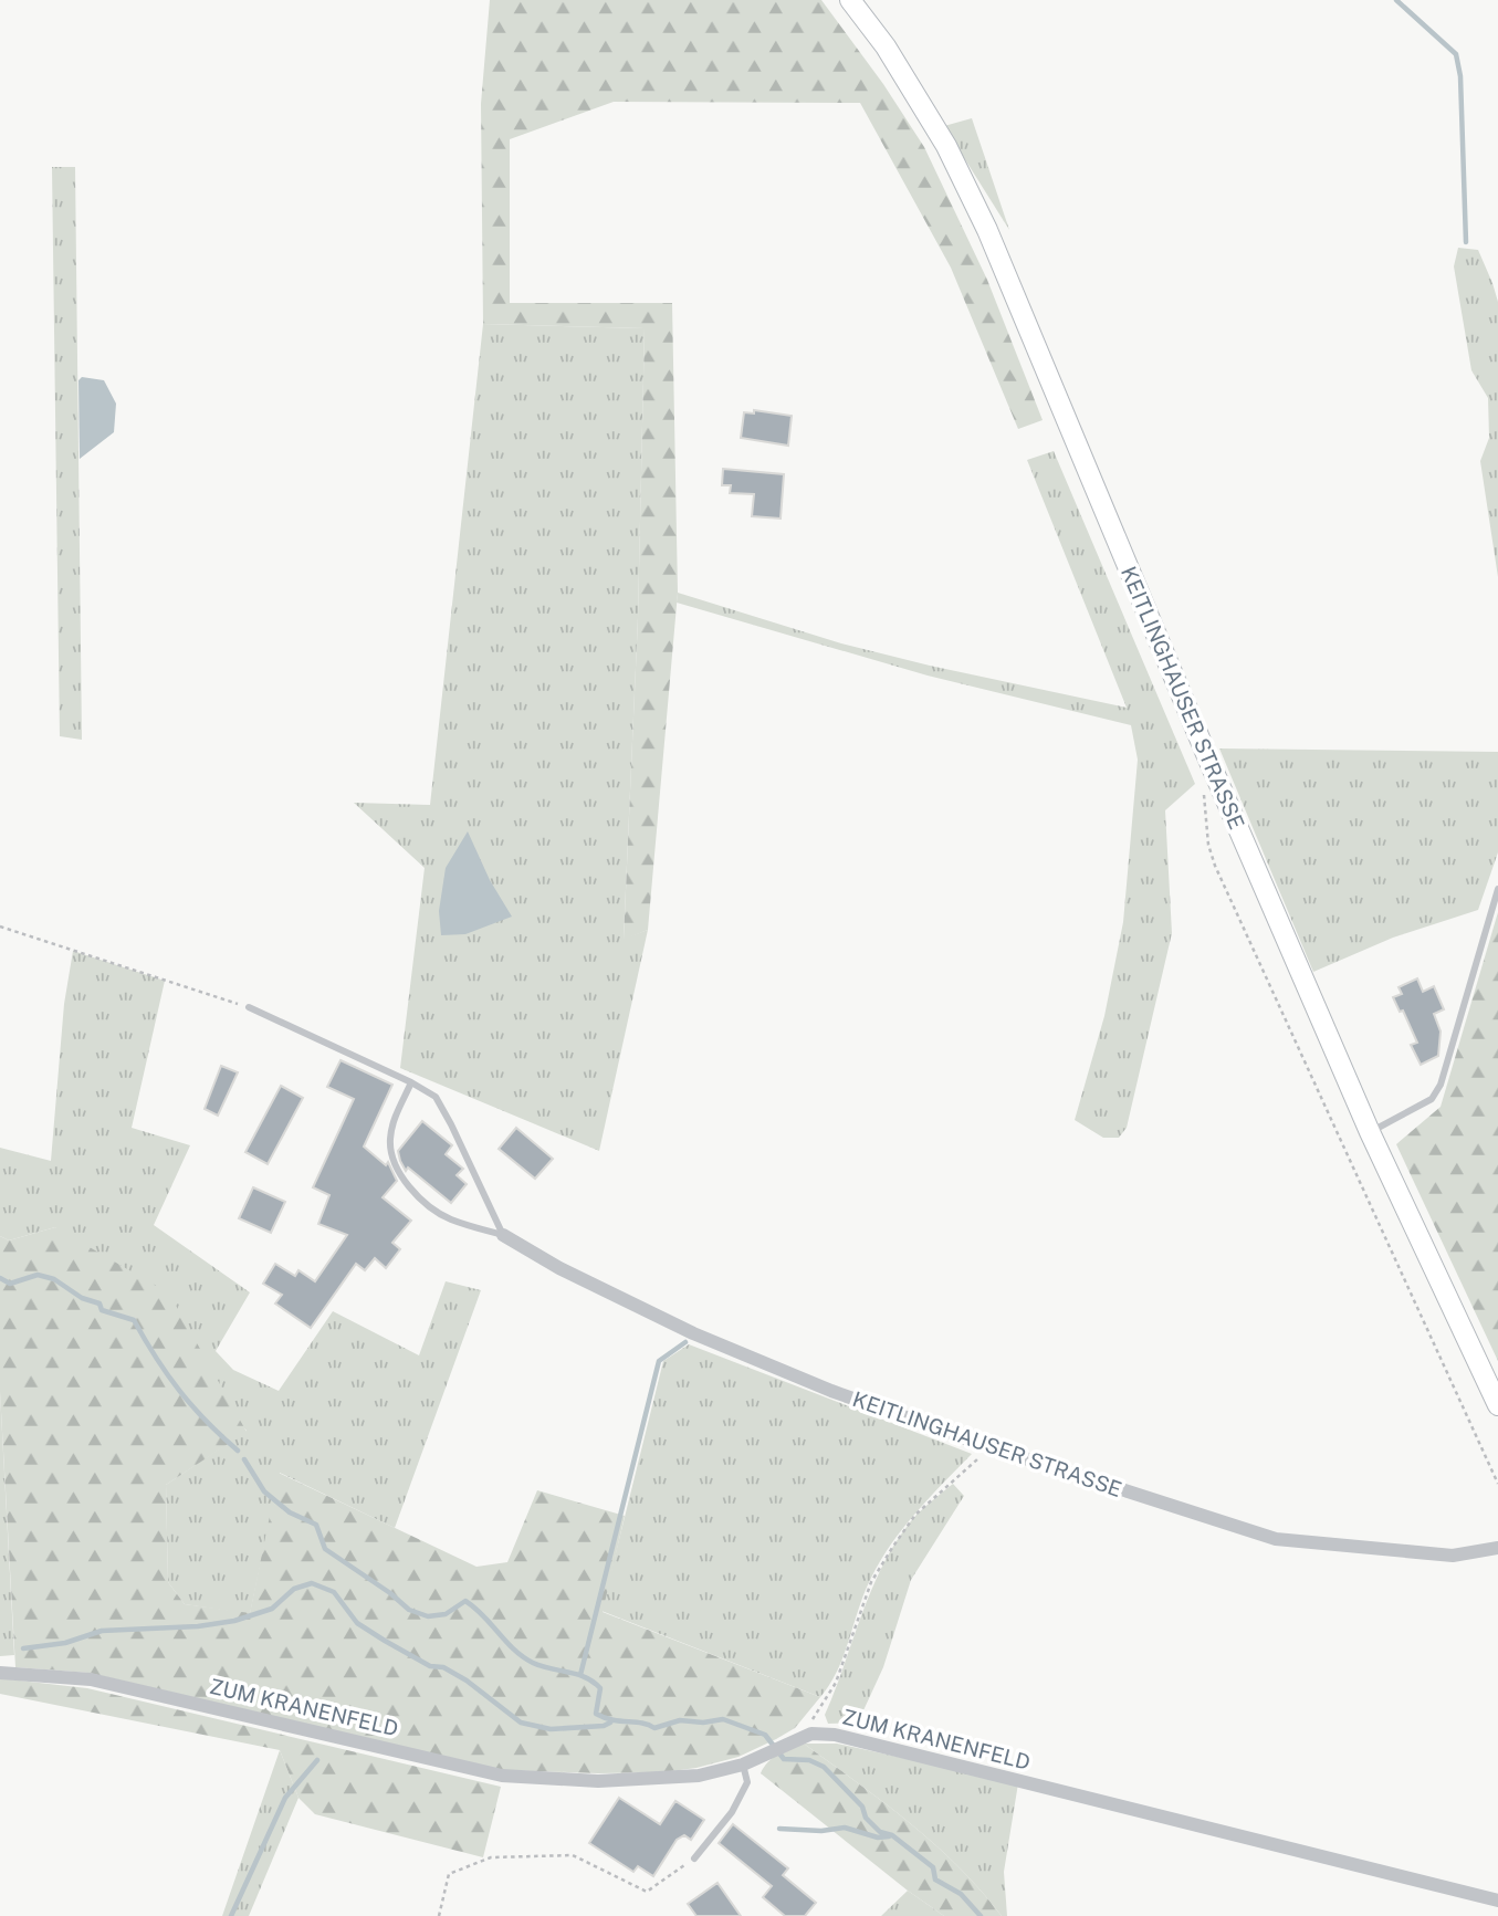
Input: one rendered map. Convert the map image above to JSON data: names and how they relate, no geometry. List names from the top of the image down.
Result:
{
  "streets": {
    "main road": ["KEITLINGHAUSER STRASSE"],
    "street": ["ZUM KRANENFELD"]
  }
}
